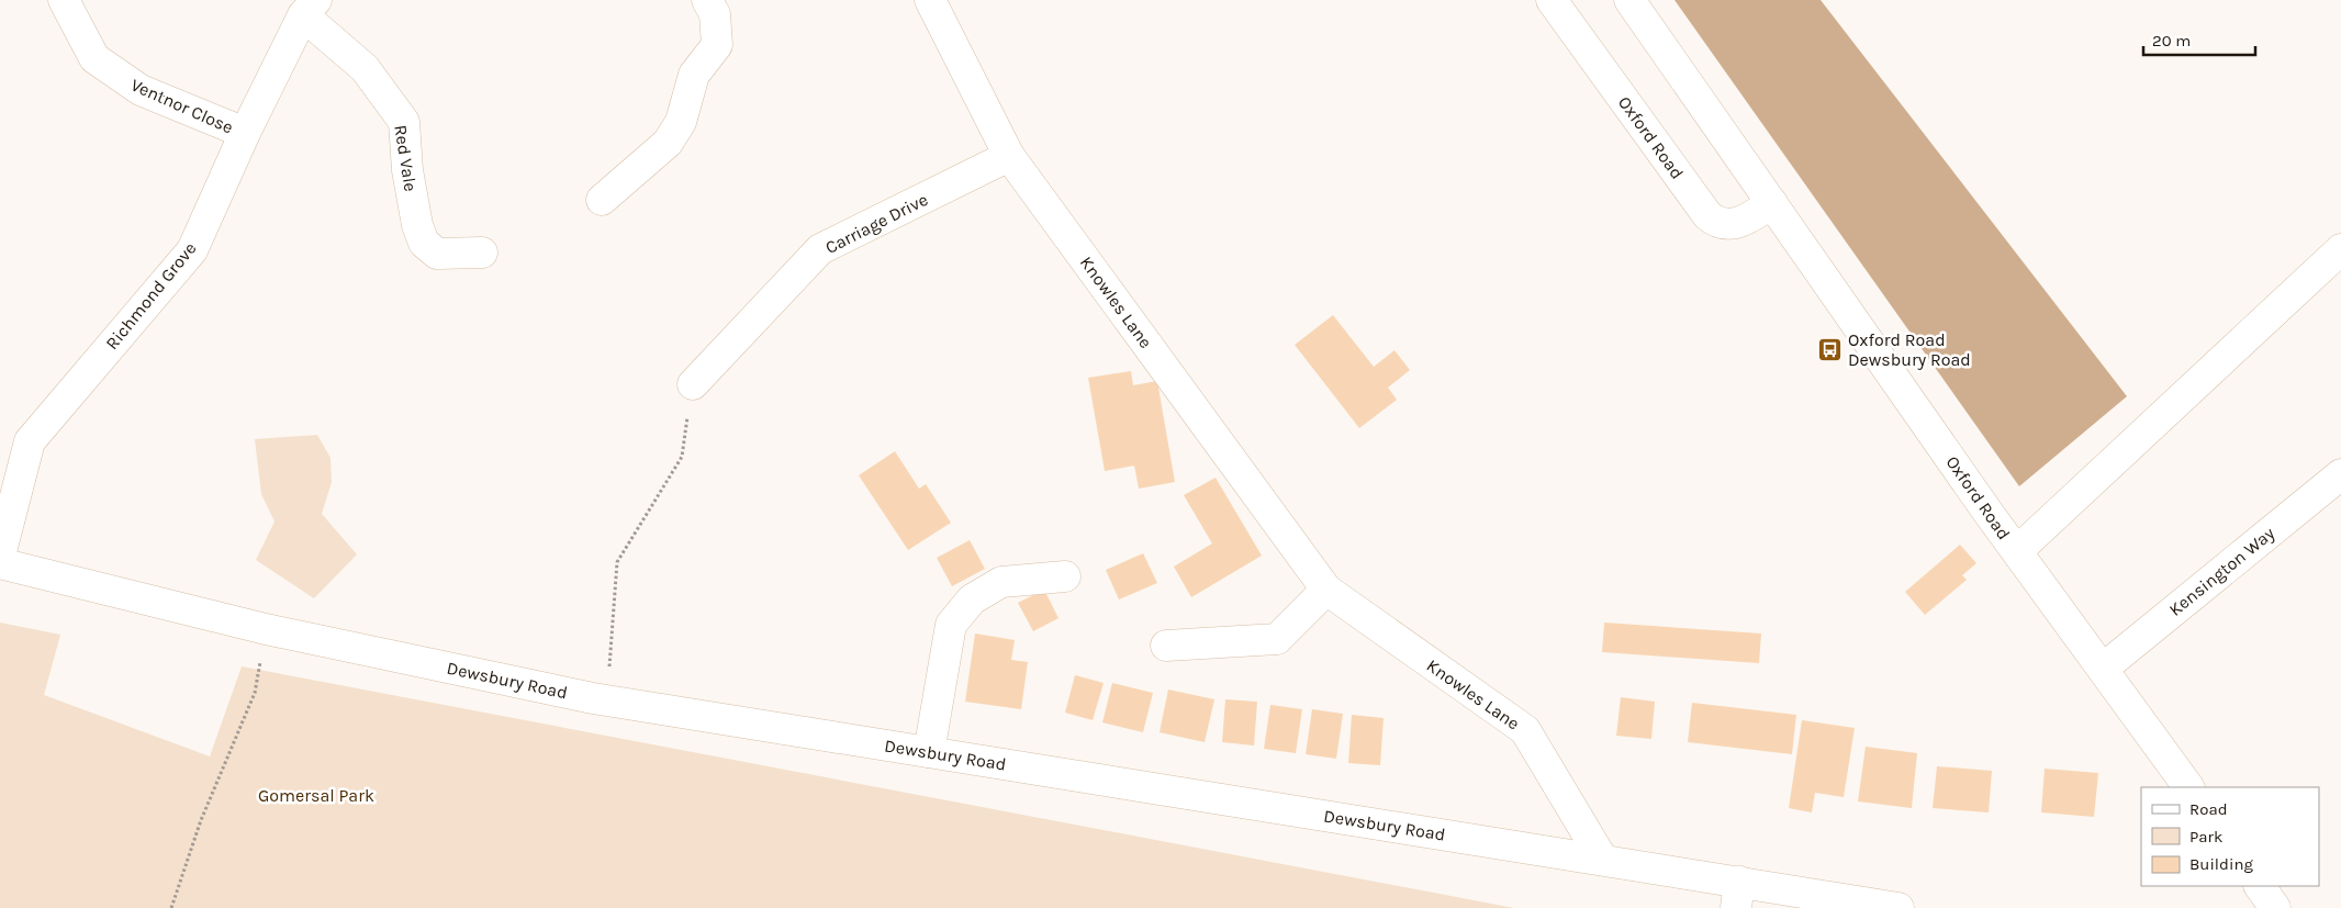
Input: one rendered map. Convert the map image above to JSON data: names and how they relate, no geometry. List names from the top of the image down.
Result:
{
  "streets": {
    "street": [
      "Ventnor Close",
      "Oxford Road",
      "Red Vale",
      "Carriage Drive",
      "Richmond Grove",
      "Knowles Lane",
      "Kensington Way",
      "Dewsbury Road"
    ]
  },
  "crossings": [
    ["Ventnor Close", "Richmond Grove"],
    ["Oxford Road", "Kensington Way"],
    ["Red Vale", "Richmond Grove"],
    ["Carriage Drive", "Knowles Lane"],
    ["Knowles Lane", "Dewsbury Road"]
  ],
  "parks": ["Gomersal Park"],
  "places": {
    "bus stop": ["Oxford Road Dewsbury Road"]
  },
  "legend": ["Road", "Park", "Building"],
  "scale_bar": "20 m"
}
